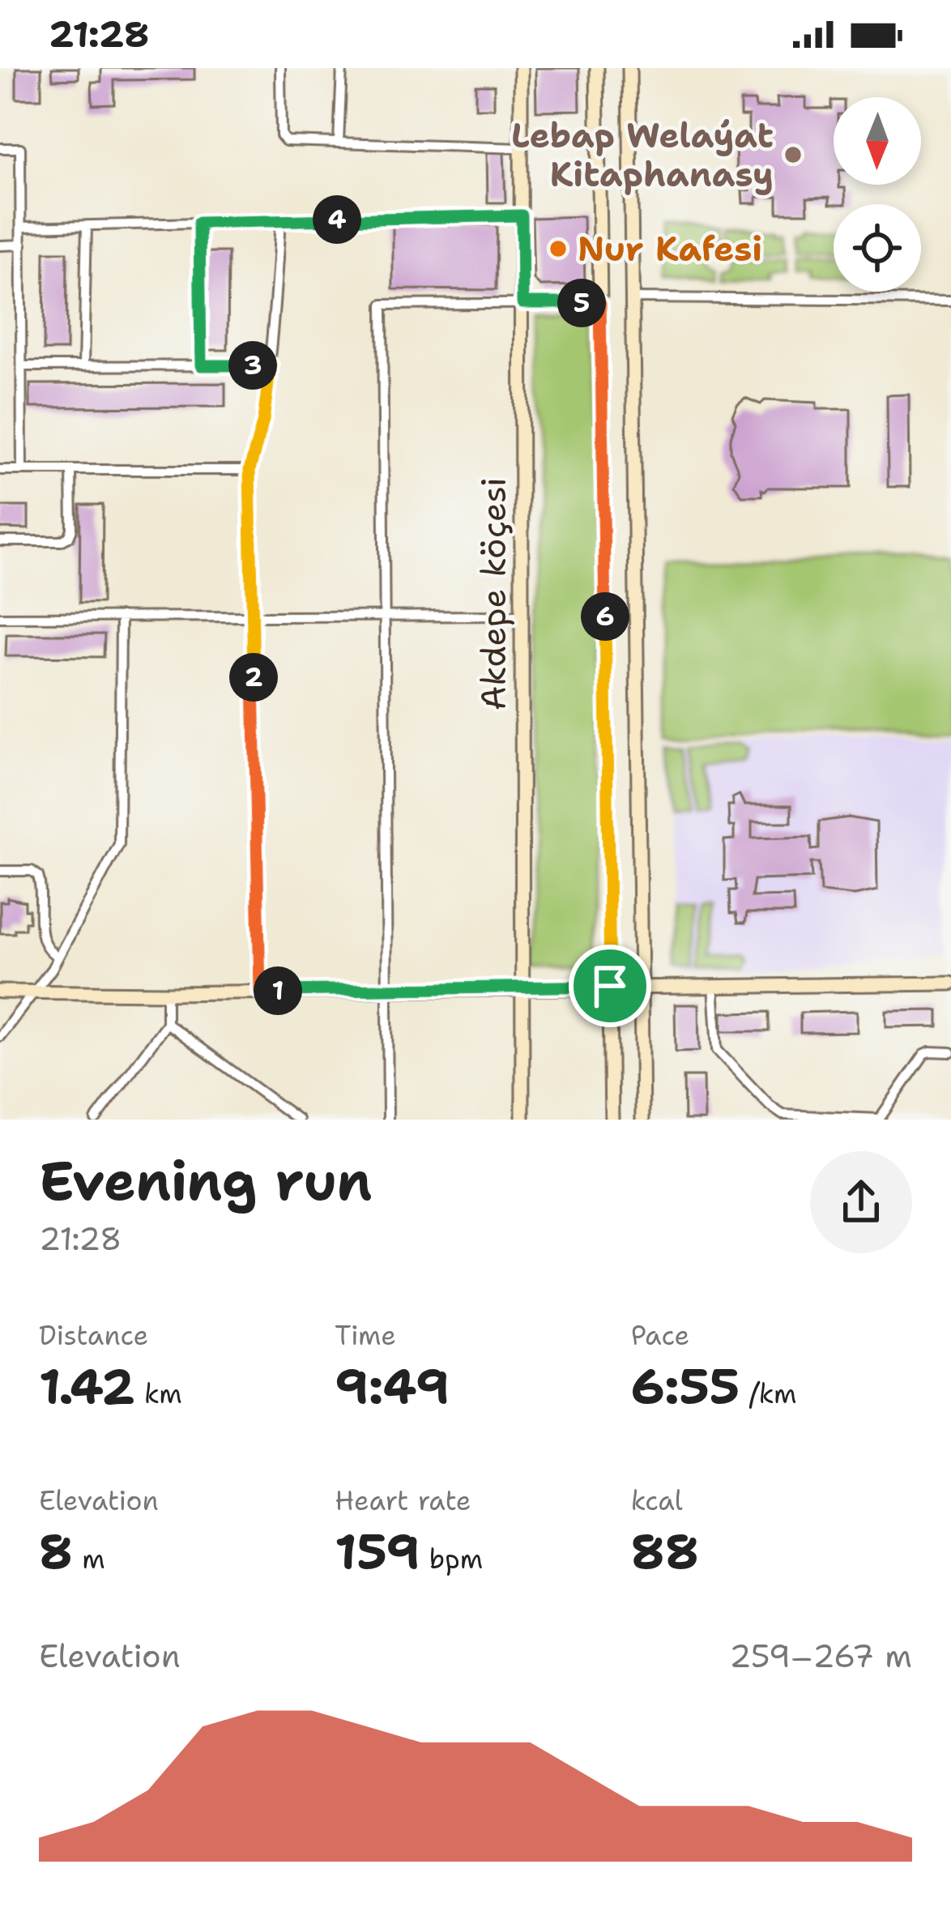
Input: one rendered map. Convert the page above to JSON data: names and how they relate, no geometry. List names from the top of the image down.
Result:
{
  "streets": {
    "main road": ["Akdepe köçesi"]
  },
  "places": ["Lebap Welaýat Kitaphanasy", "Nur Kafesi"],
  "north": "bottom",
  "page": {
    "status": "21:28",
    "pins": [
      "4",
      "5",
      "3",
      "6",
      "2",
      "1"
    ],
    "heading": ["Evening run", "21:28"],
    "stats": [
      ["Distance", "1.42 km"],
      ["Time", "9:49"],
      ["Pace", "6:55 /km"],
      ["Elevation", "8 m"],
      ["Heart rate", "159 bpm"],
      ["kcal", "88"]
    ],
    "chart": ["Elevation", "259–267 m"]
  }
}
